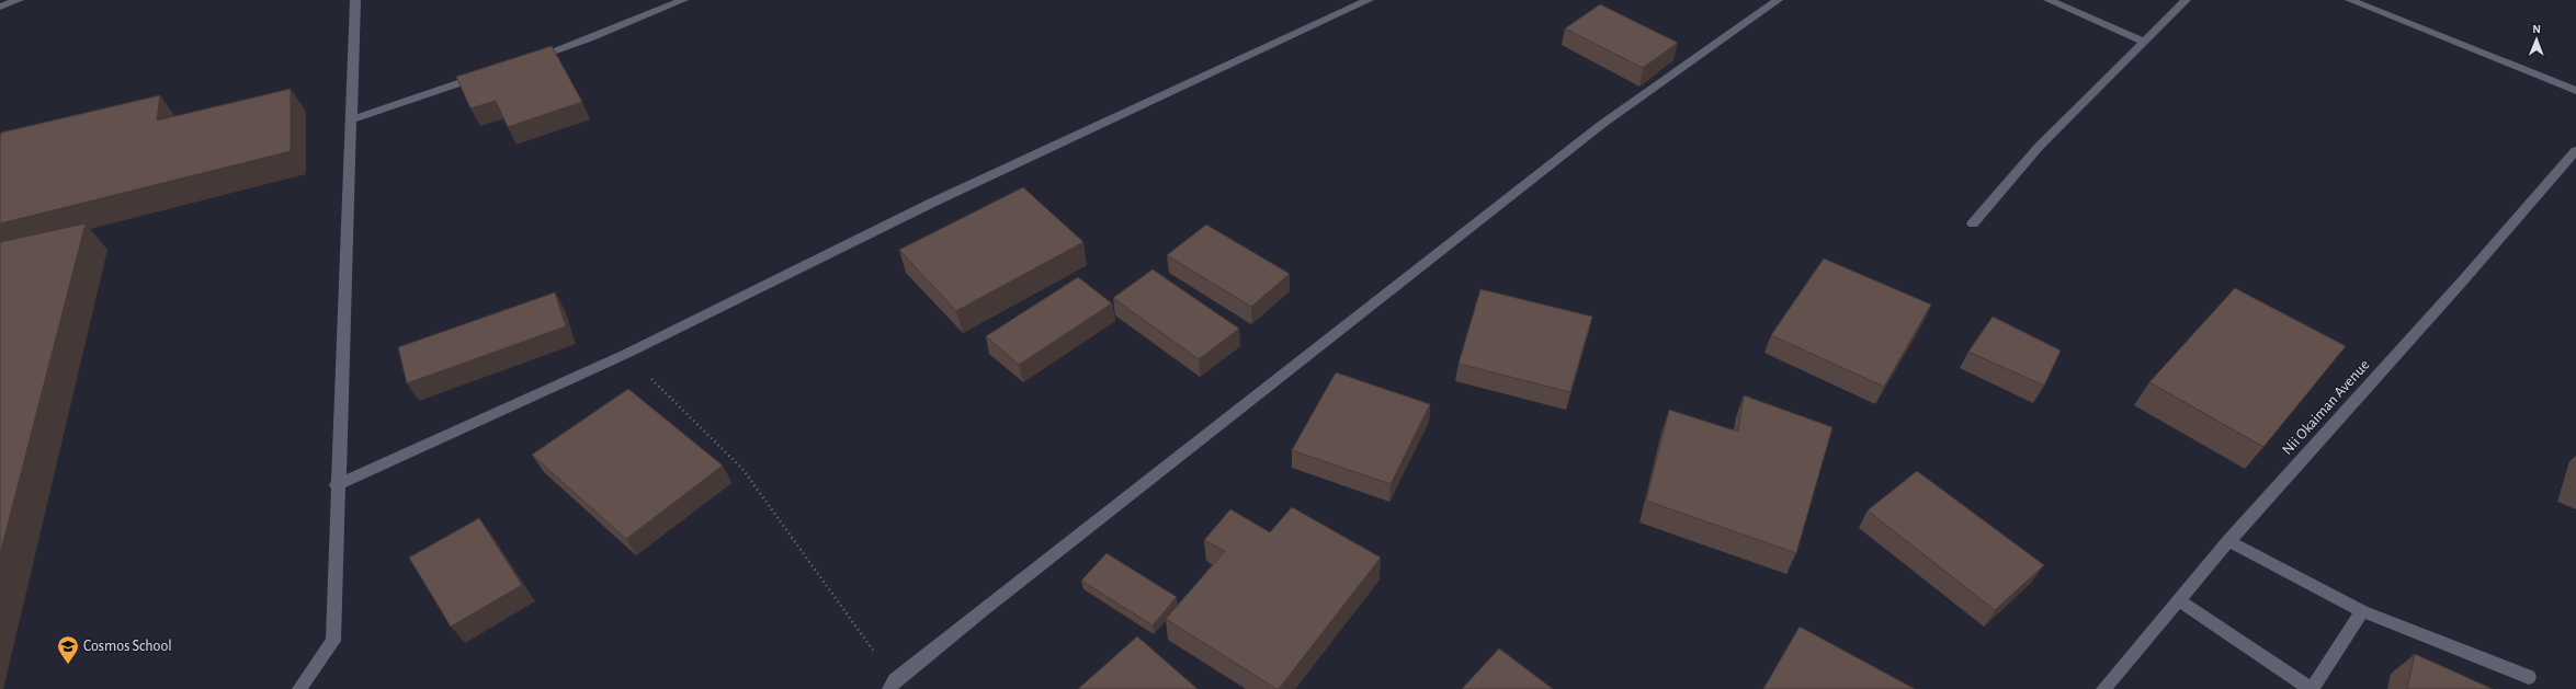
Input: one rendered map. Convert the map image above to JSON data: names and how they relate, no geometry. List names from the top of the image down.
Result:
{
  "streets": {
    "street": ["Nii Okaiman Avenue"]
  },
  "places": {
    "school or university": ["Cosmos School"]
  },
  "north": "top"
}
